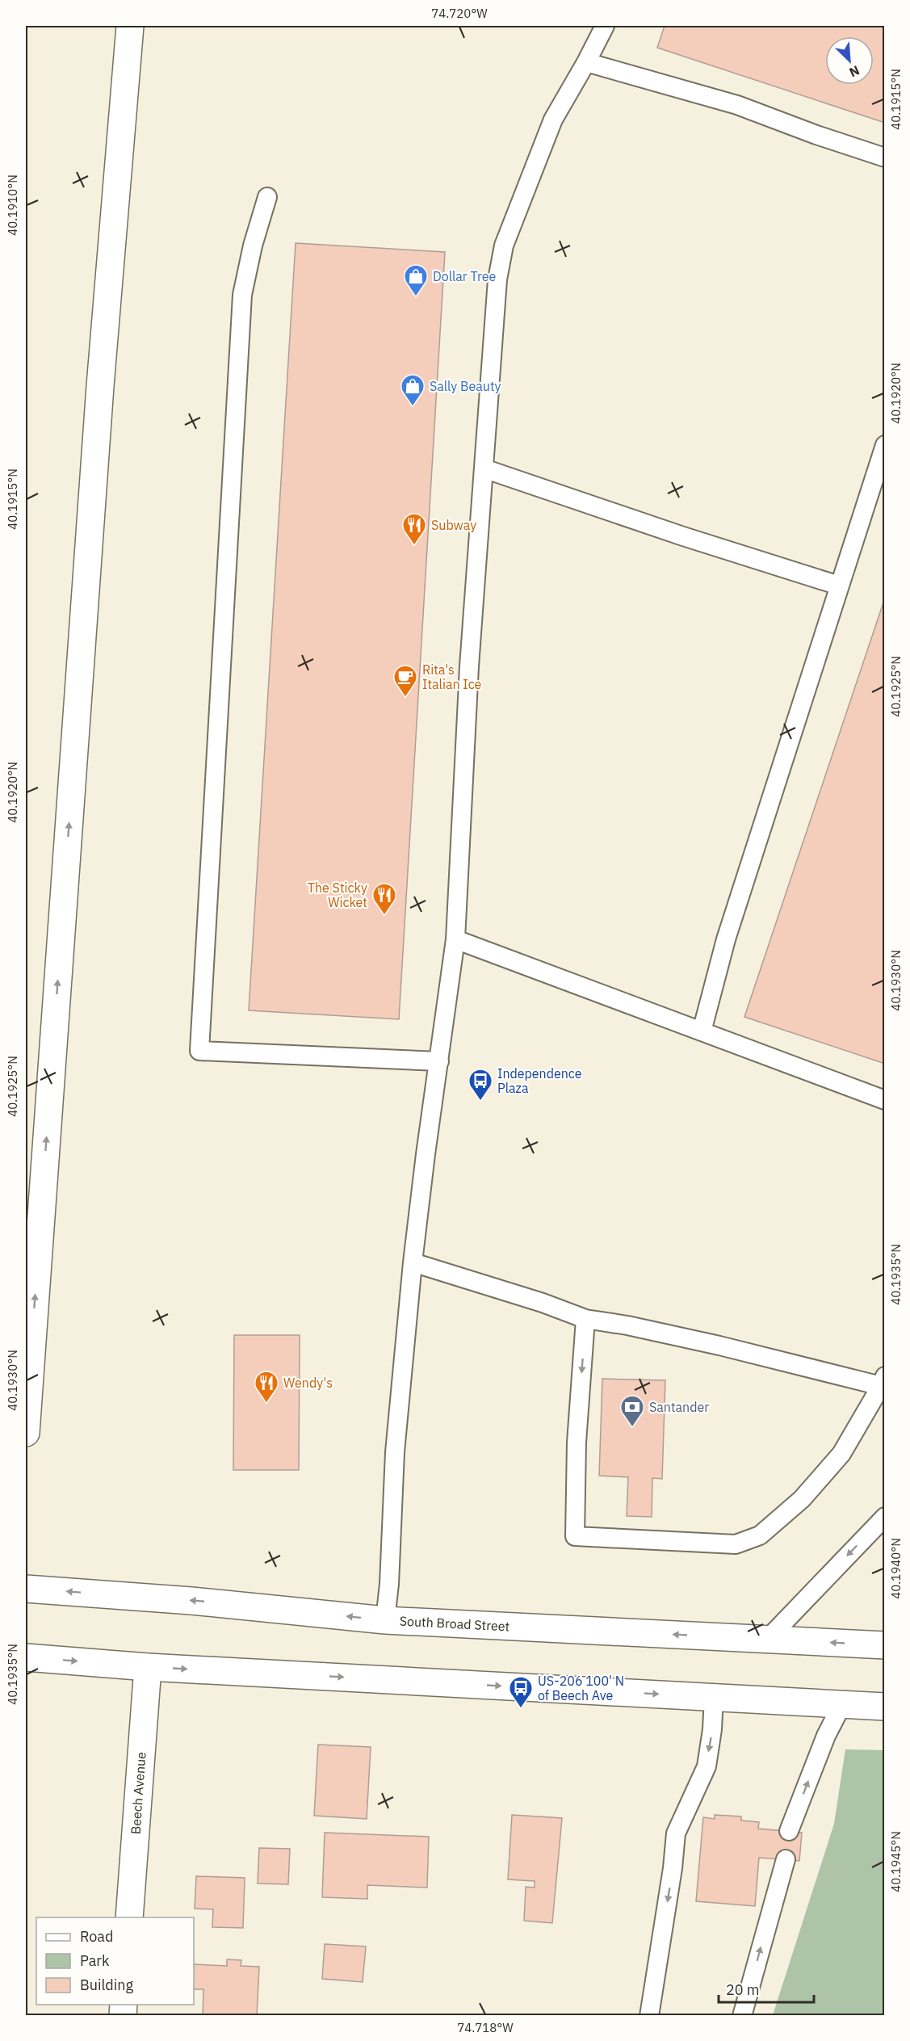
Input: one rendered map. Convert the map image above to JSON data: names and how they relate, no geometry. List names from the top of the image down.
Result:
{
  "streets": {
    "main road": ["South Broad Street", "Beech Avenue"]
  },
  "places": {
    "shop": ["Dollar Tree", "Sally Beauty"],
    "restaurant": ["Subway", "The Sticky Wicket", "Wendy's"],
    "cafe": ["Rita's Italian Ice"],
    "bus stop": ["Independence Plaza", "US-206 100' N of Beech Ave"],
    "bank": ["Santander"]
  },
  "legend": ["Road", "Park", "Building"],
  "scale_bar": "20 m",
  "north": "bottom right",
  "coordinates": [
    "74.720°W",
    "40.1915°N",
    "40.1910°N",
    "40.1920°N",
    "40.1925°N",
    "40.1930°N",
    "40.1935°N",
    "40.1940°N",
    "40.1945°N",
    "74.718°W"
  ]
}
